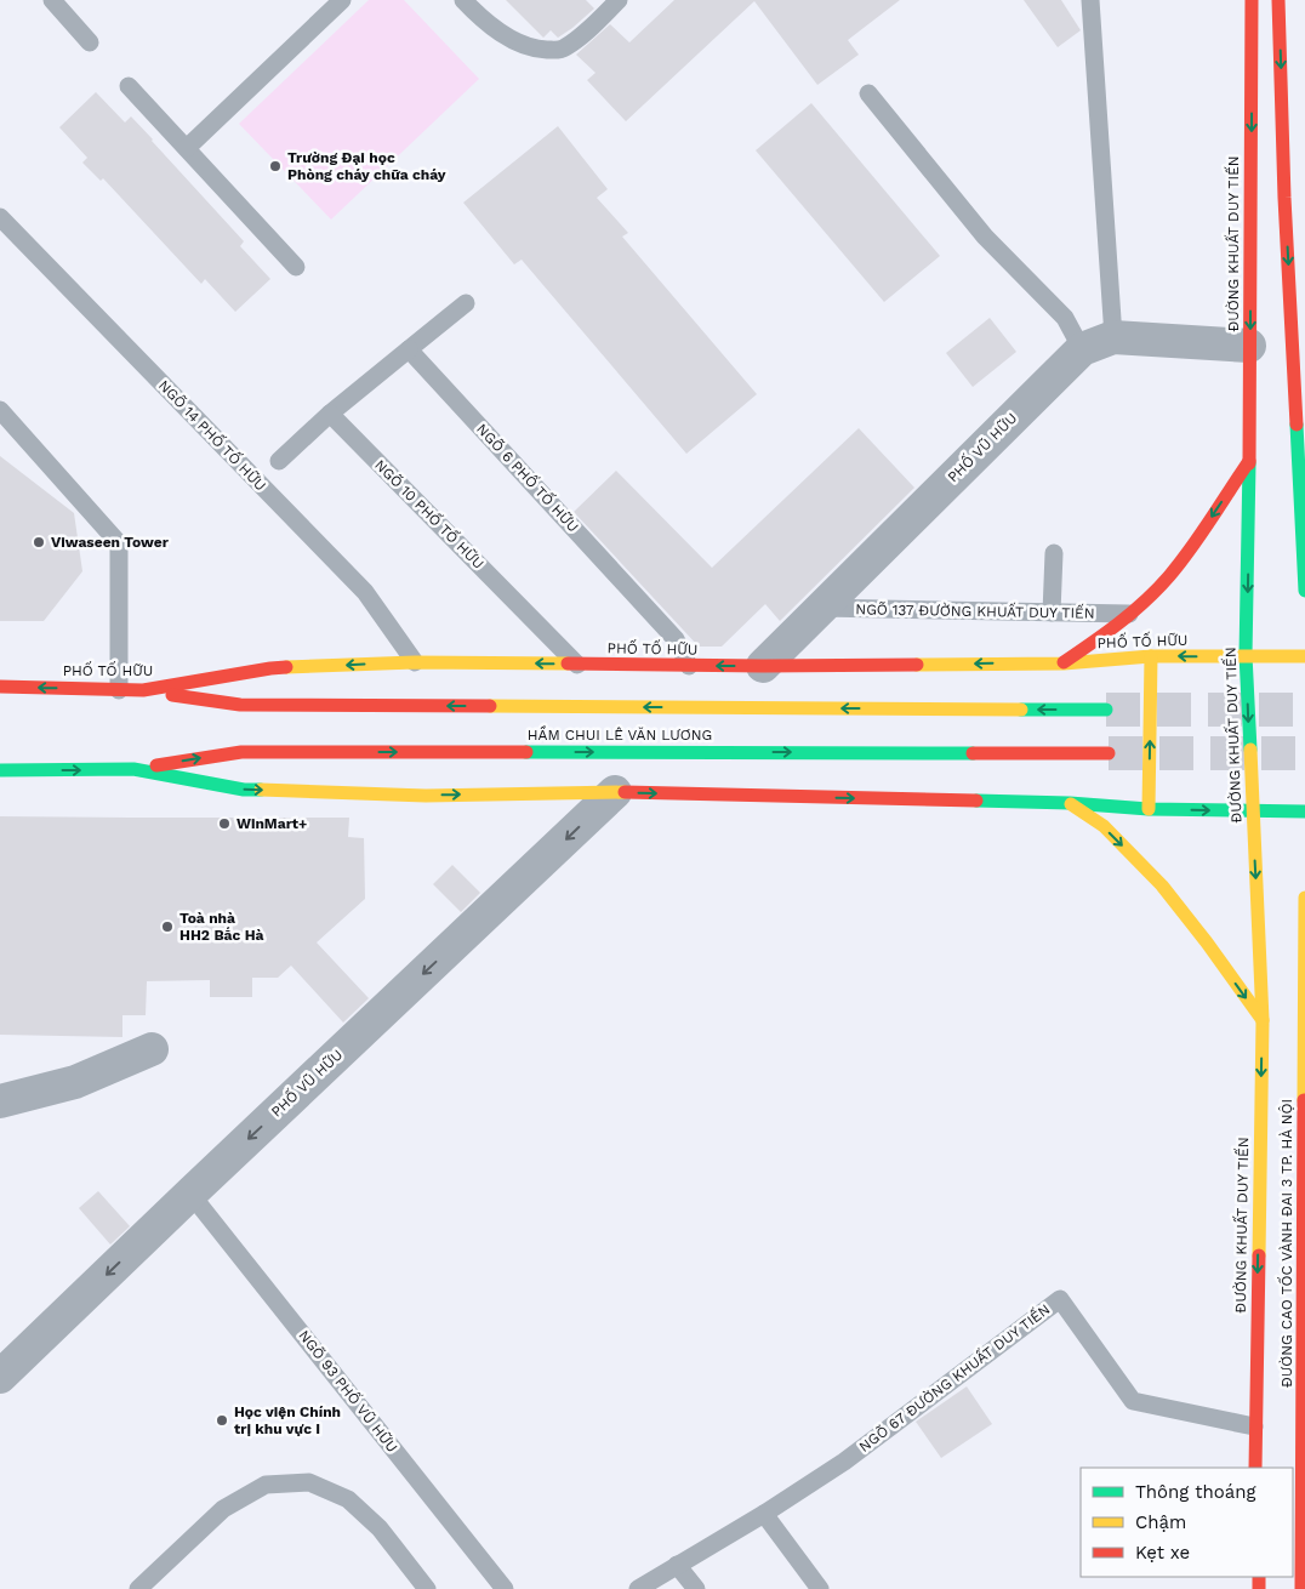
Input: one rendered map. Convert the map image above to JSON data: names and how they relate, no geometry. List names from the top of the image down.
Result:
{
  "streets": {
    "main road": [
      "ĐƯỜNG KHUẤT DUY TIẾN",
      "PHỐ TỐ HỮU",
      "HẦM CHUI LÊ VĂN LƯƠNG",
      "ĐƯỜNG CAO TỐC VÀNH ĐAI 3 TP. HÀ NỘI"
    ],
    "street": ["PHỐ VŨ HỮU"],
    "lane": [
      "NGÕ 14 PHỐ TỐ HỮU",
      "NGÕ 6 PHỐ TỐ HỮU",
      "NGÕ 10 PHỐ TỐ HỮU",
      "NGÕ 137 ĐƯỜNG KHUẤT DUY TIẾN",
      "NGÕ 67 ĐƯỜNG KHUẤT DUY TIẾN",
      "NGÕ 93 PHỐ VŨ HỮU"
    ]
  },
  "crossings": [
    ["ĐƯỜNG KHUẤT DUY TIẾN", "PHỐ VŨ HỮU"],
    ["ĐƯỜNG KHUẤT DUY TIẾN", "PHỐ TỐ HỮU"],
    ["ĐƯỜNG KHUẤT DUY TIẾN", "NGÕ 67 ĐƯỜNG KHUẤT DUY TIẾN"],
    ["NGÕ 14 PHỐ TỐ HỮU", "PHỐ TỐ HỮU"],
    ["PHỐ VŨ HỮU", "NGÕ 137 ĐƯỜNG KHUẤT DUY TIẾN"],
    ["PHỐ VŨ HỮU", "PHỐ TỐ HỮU"],
    ["PHỐ VŨ HỮU", "NGÕ 93 PHỐ VŨ HỮU"],
    ["NGÕ 6 PHỐ TỐ HỮU", "PHỐ TỐ HỮU"],
    ["NGÕ 10 PHỐ TỐ HỮU", "PHỐ TỐ HỮU"],
    ["PHỐ TỐ HỮU", "HẦM CHUI LÊ VĂN LƯƠNG"]
  ],
  "one_way": ["PHỐ VŨ HỮU", "PHỐ TỐ HỮU"],
  "places": [
    "Trường Đại học Phòng cháy chữa cháy",
    "Viwaseen Tower",
    "WinMart+",
    "Toà nhà HH2 Bắc Hà",
    "Học viện Chính trị khu vực I"
  ],
  "legend": ["Thông thoáng", "Chậm", "Kẹt xe"]
}
